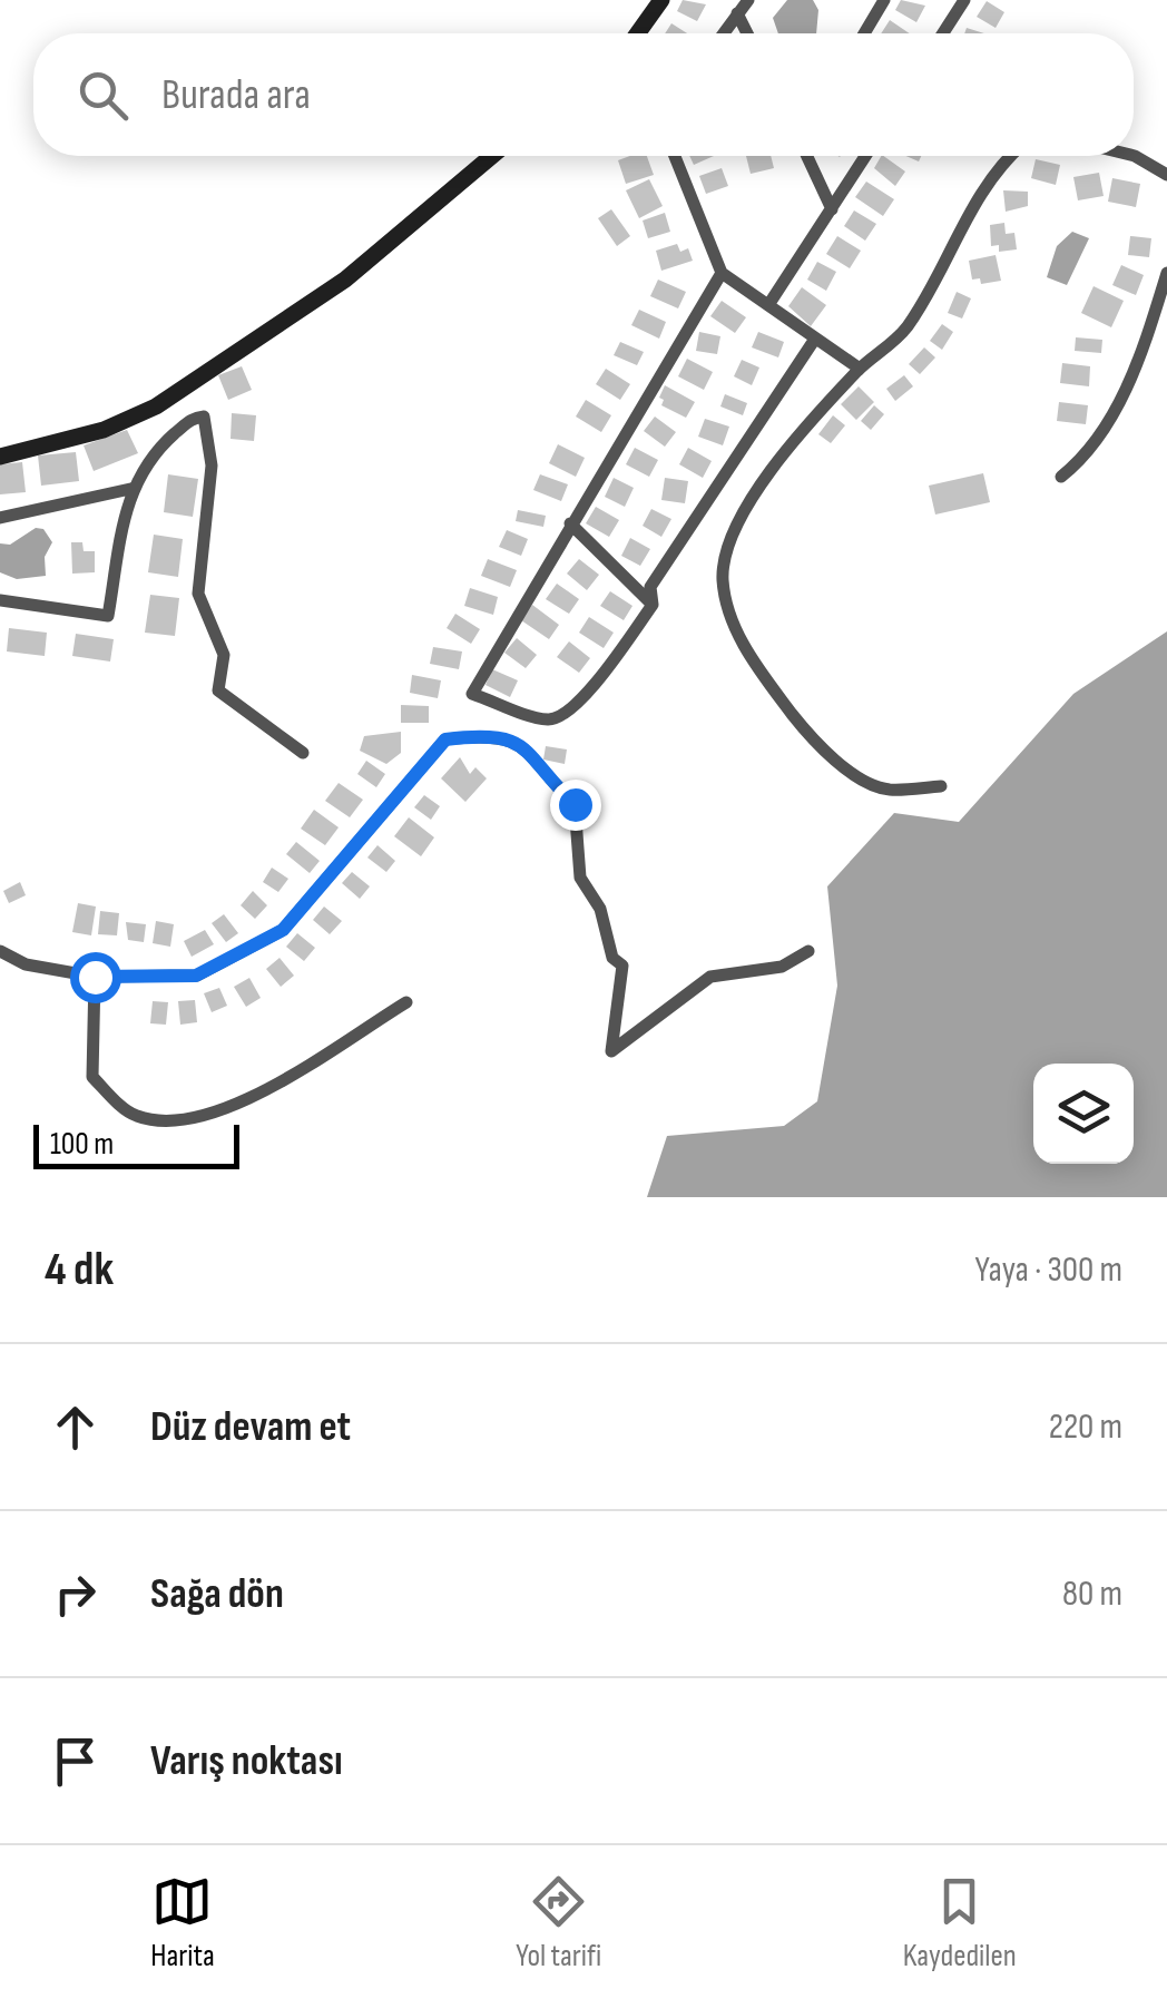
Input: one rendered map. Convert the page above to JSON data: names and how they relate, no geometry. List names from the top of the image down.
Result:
{
  "scale_bar": "100 m",
  "page": {
    "search": "Burada ara",
    "scale": "100 m",
    "heading": ["4 dk", "Yaya · 300 m"],
    "list": [
      ["Düz devam et", "220 m"],
      ["Sağa dön", "80 m"],
      "Varış noktası"
    ],
    "nav": ["Harita", "Yol tarifi", "Kaydedilen"]
  }
}
